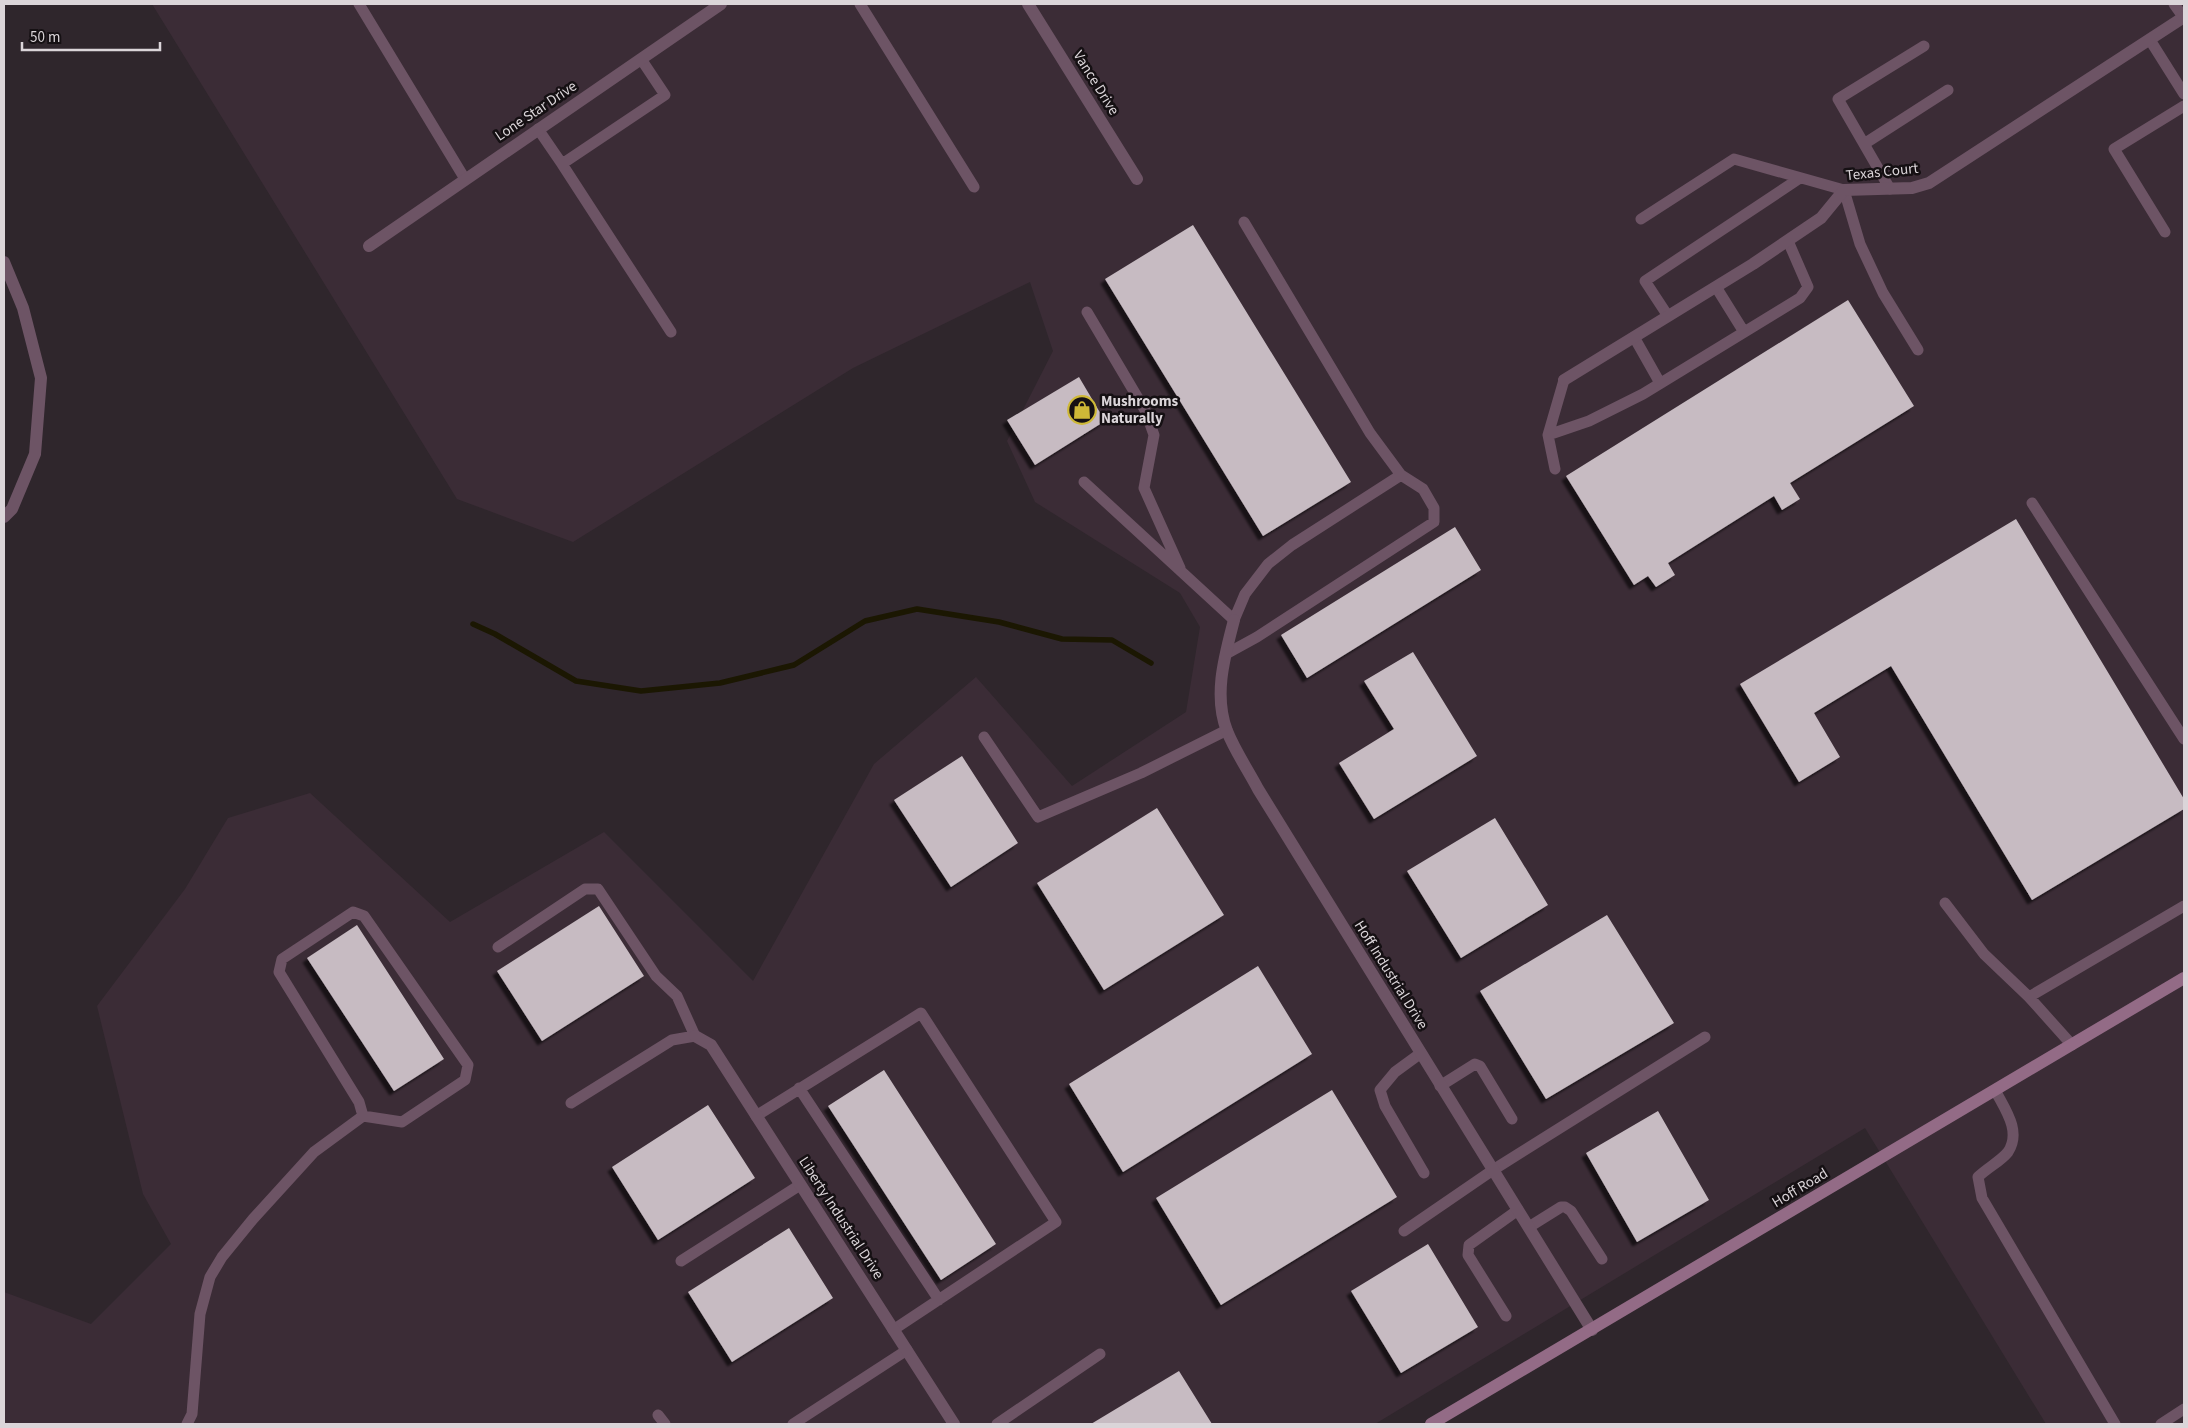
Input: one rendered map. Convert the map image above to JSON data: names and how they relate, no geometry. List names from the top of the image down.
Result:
{
  "streets": {
    "street": [
      "Vance Drive",
      "Lone Star Drive",
      "Texas Court",
      "Hoff Industrial Drive",
      "Hoff Road",
      "Liberty Industrial Drive"
    ]
  },
  "crossings": [
    ["Hoff Industrial Drive", "Hoff Road"]
  ],
  "places": {
    "shop": ["Mushrooms Naturally"]
  },
  "scale_bar": "50 m"
}
